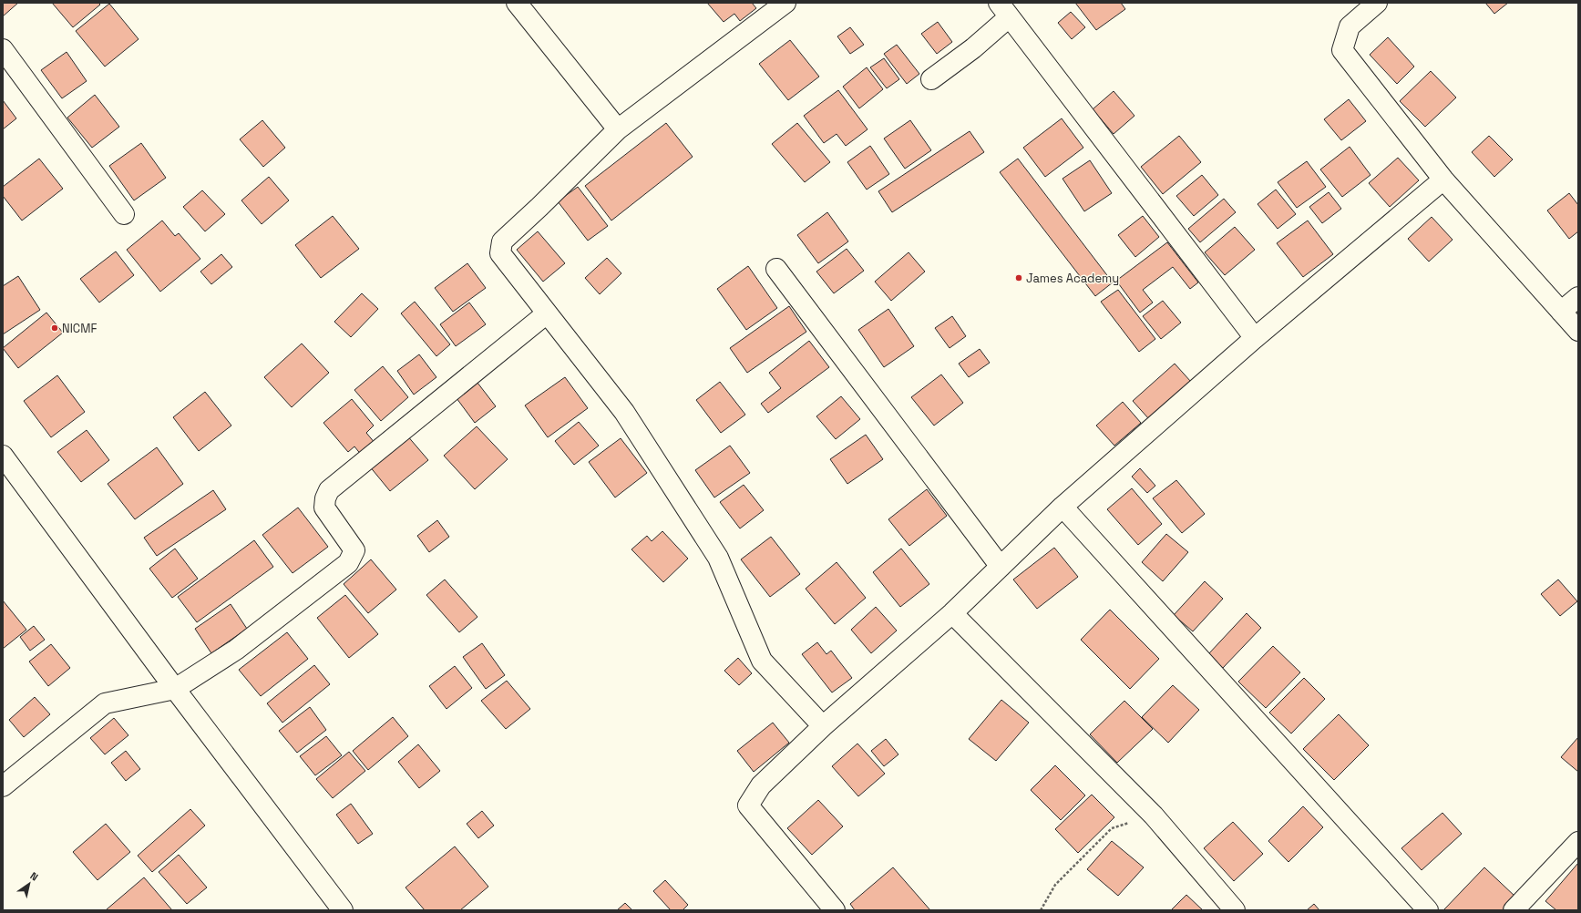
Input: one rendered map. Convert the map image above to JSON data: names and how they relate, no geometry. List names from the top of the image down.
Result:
{
  "places": ["James Academy", "NICMF"],
  "north": "top right"
}
